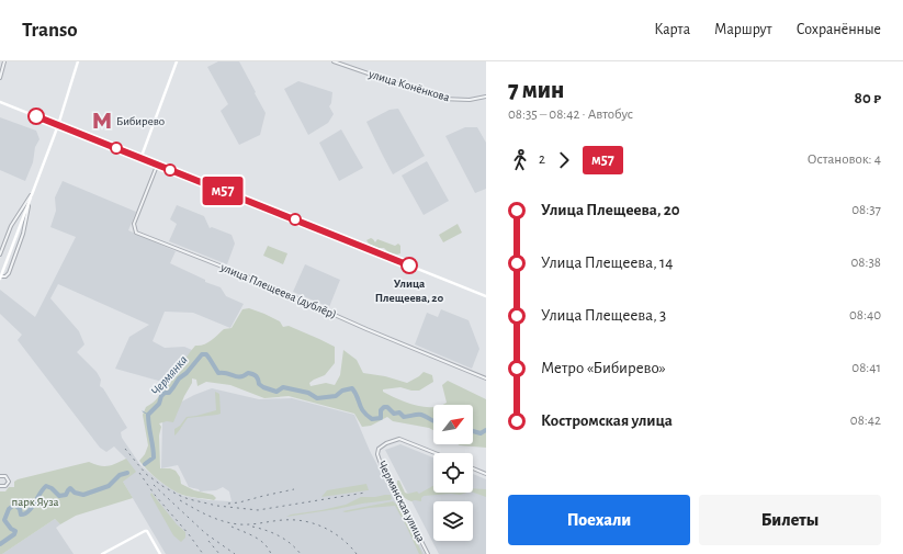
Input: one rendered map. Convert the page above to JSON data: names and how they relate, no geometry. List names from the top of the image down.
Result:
{
  "streets": {
    "street": ["улица Конёнкова", "улица Плещеева (дублёр)", "Чермянская улица"]
  },
  "water": ["Чермянка"],
  "parks": ["парк Яуза"],
  "places": {
    "metro station": ["Бибирево"],
    "other": ["Улица Плещеева, 20"]
  },
  "lines": ["bus line м57"],
  "north": "top right",
  "page": {
    "header": "Transo",
    "nav": ["Карта", "Маршрут", "Сохранённые"],
    "on_map": "м57",
    "heading": ["7 мин", "08:35 – 08:42 · Автобус", "80 ₽"],
    "legs": ["2", "м57", "Остановок: 4"],
    "list": [
      {
        "name": "Улица Плещеева, 20",
        "value": "08:37"
      },
      {
        "name": "Улица Плещеева, 14",
        "value": "08:38"
      },
      {
        "name": "Улица Плещеева, 3",
        "value": "08:40"
      },
      {
        "name": "Метро «Бибирево»",
        "value": "08:41"
      },
      {
        "name": "Костромская улица",
        "value": "08:42"
      }
    ],
    "buttons": ["Поехали", "Билеты"]
  }
}
